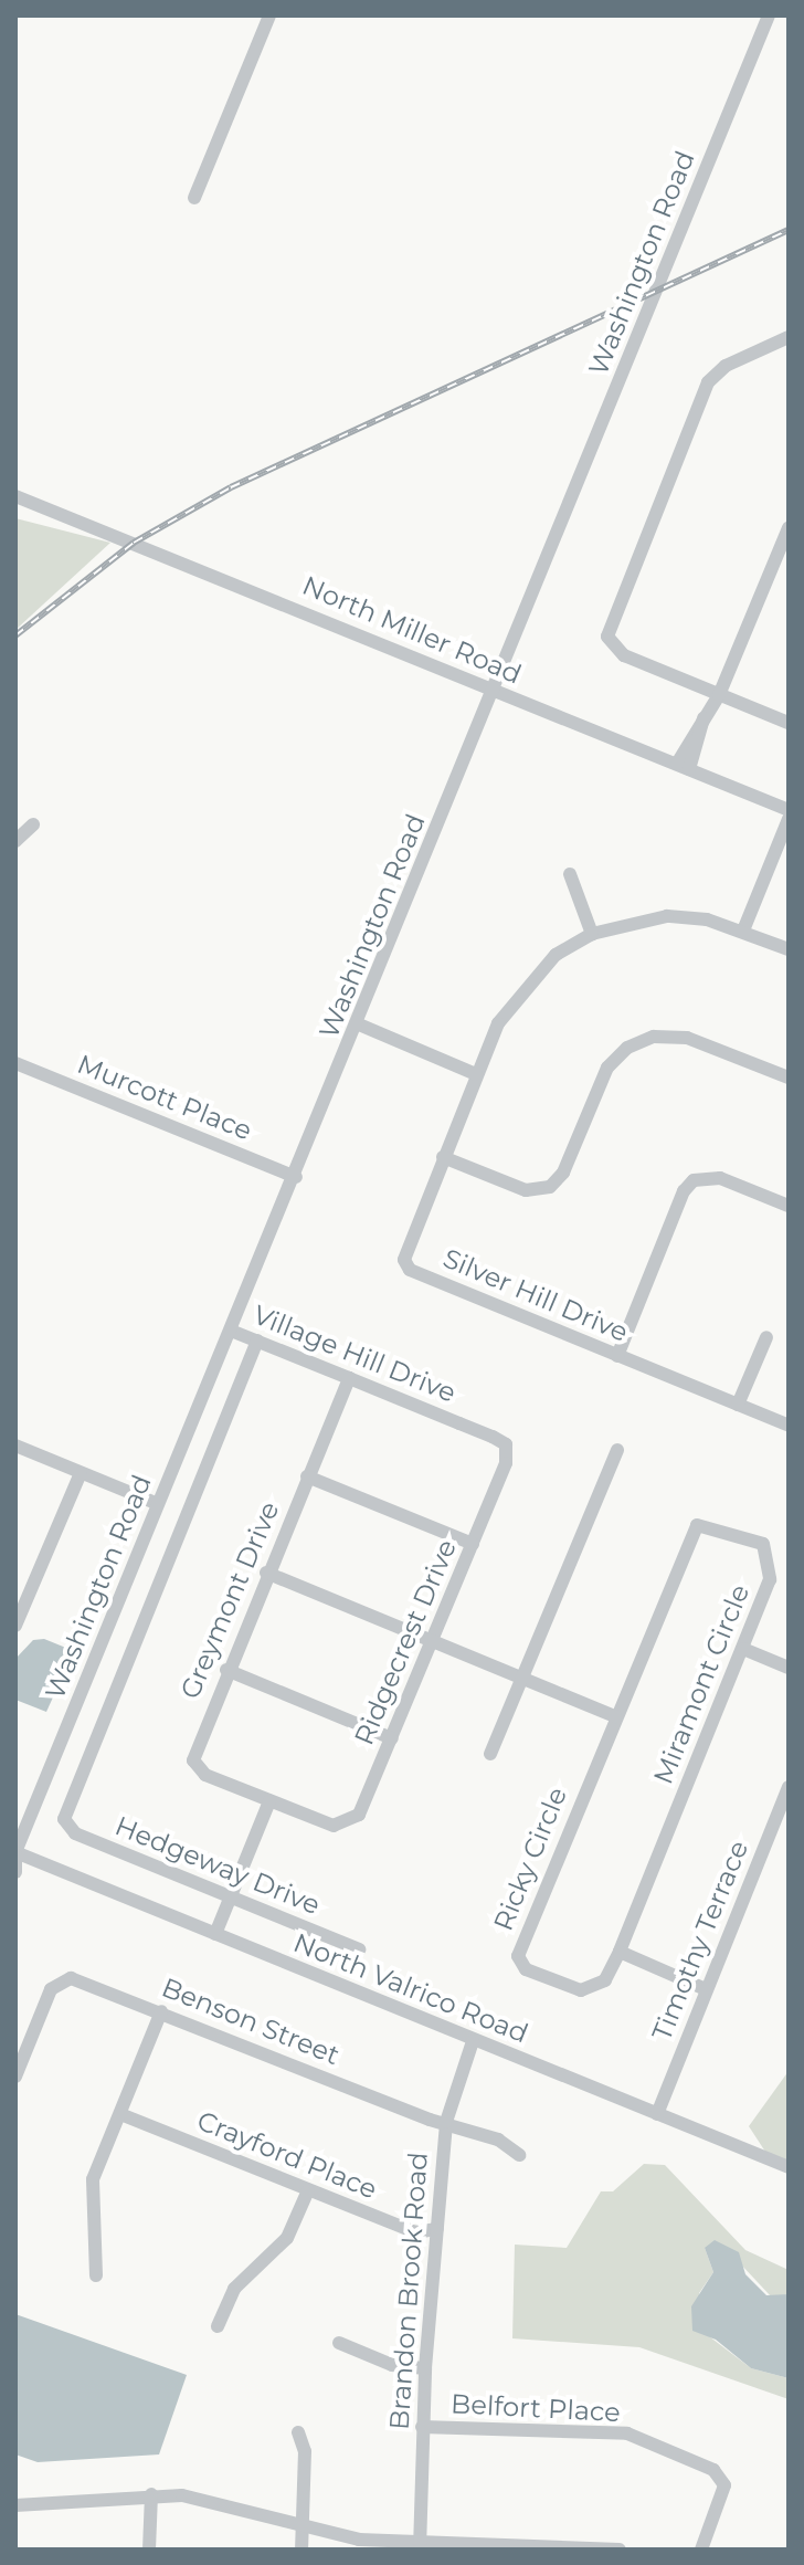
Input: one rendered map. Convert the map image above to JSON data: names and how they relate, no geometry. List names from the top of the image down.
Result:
{
  "streets": {
    "street": [
      "Washington Road",
      "North Miller Road",
      "Murcott Place",
      "Silver Hill Drive",
      "Village Hill Drive",
      "Greymont Drive",
      "Ridgecrest Drive",
      "Miramont Circle",
      "Ricky Circle",
      "Hedgeway Drive",
      "Timothy Terrace",
      "North Valrico Road",
      "Benson Street",
      "Crayford Place",
      "Brandon Brook Road",
      "Belfort Place"
    ]
  },
  "crossings": [
    ["Washington Road", "North Miller Road"],
    ["Washington Road", "Murcott Place"],
    ["Washington Road", "Village Hill Drive"],
    ["Washington Road", "North Valrico Road"],
    ["Village Hill Drive", "Greymont Drive"],
    ["Village Hill Drive", "Ridgecrest Drive"],
    ["Village Hill Drive", "Hedgeway Drive"],
    ["Greymont Drive", "Ridgecrest Drive"],
    ["Miramont Circle", "Ricky Circle"],
    ["Timothy Terrace", "North Valrico Road"],
    ["North Valrico Road", "Brandon Brook Road"],
    ["Benson Street", "Brandon Brook Road"],
    ["Crayford Place", "Brandon Brook Road"],
    ["Brandon Brook Road", "Belfort Place"]
  ]
}
